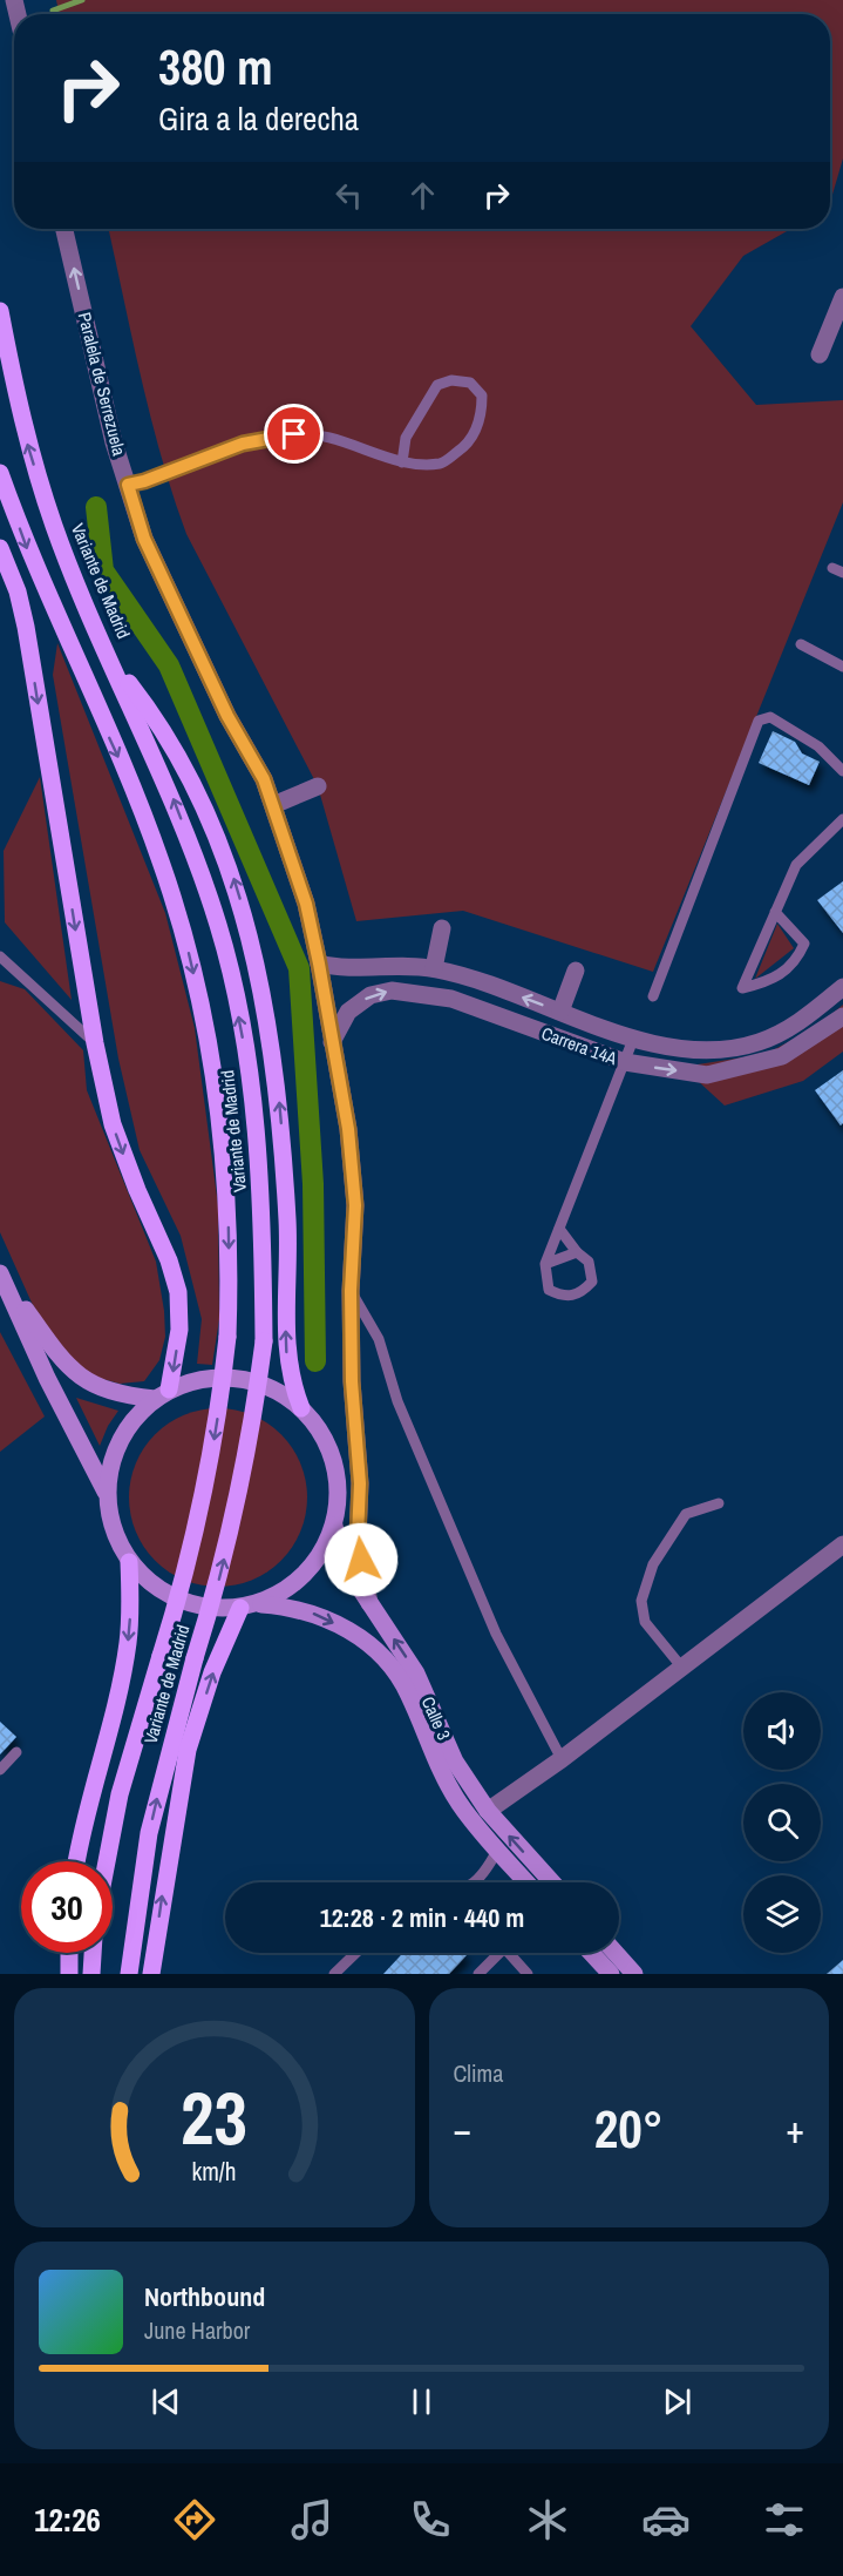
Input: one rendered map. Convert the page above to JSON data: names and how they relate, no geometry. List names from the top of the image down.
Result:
{
  "streets": {
    "main road": ["Variante de Madrid", "Calle 3"],
    "street": ["Paralela de Serrezuela", "Carrera 14A"]
  },
  "crossings": [
    ["Paralela de Serrezuela", "Carrera 14A"],
    ["Paralela de Serrezuela", "Calle 3"]
  ],
  "page": {
    "turn": ["380 m", "Gira a la derecha"],
    "limit": "30",
    "trip": "12:28 · 2 min · 440 m",
    "tile": "Clima",
    "heat": ["−", "20°", "+"],
    "song": ["Northbound", "June Harbor"],
    "tabs": "12:26",
    "gauge": ["23", "km/h"]
  }
}
